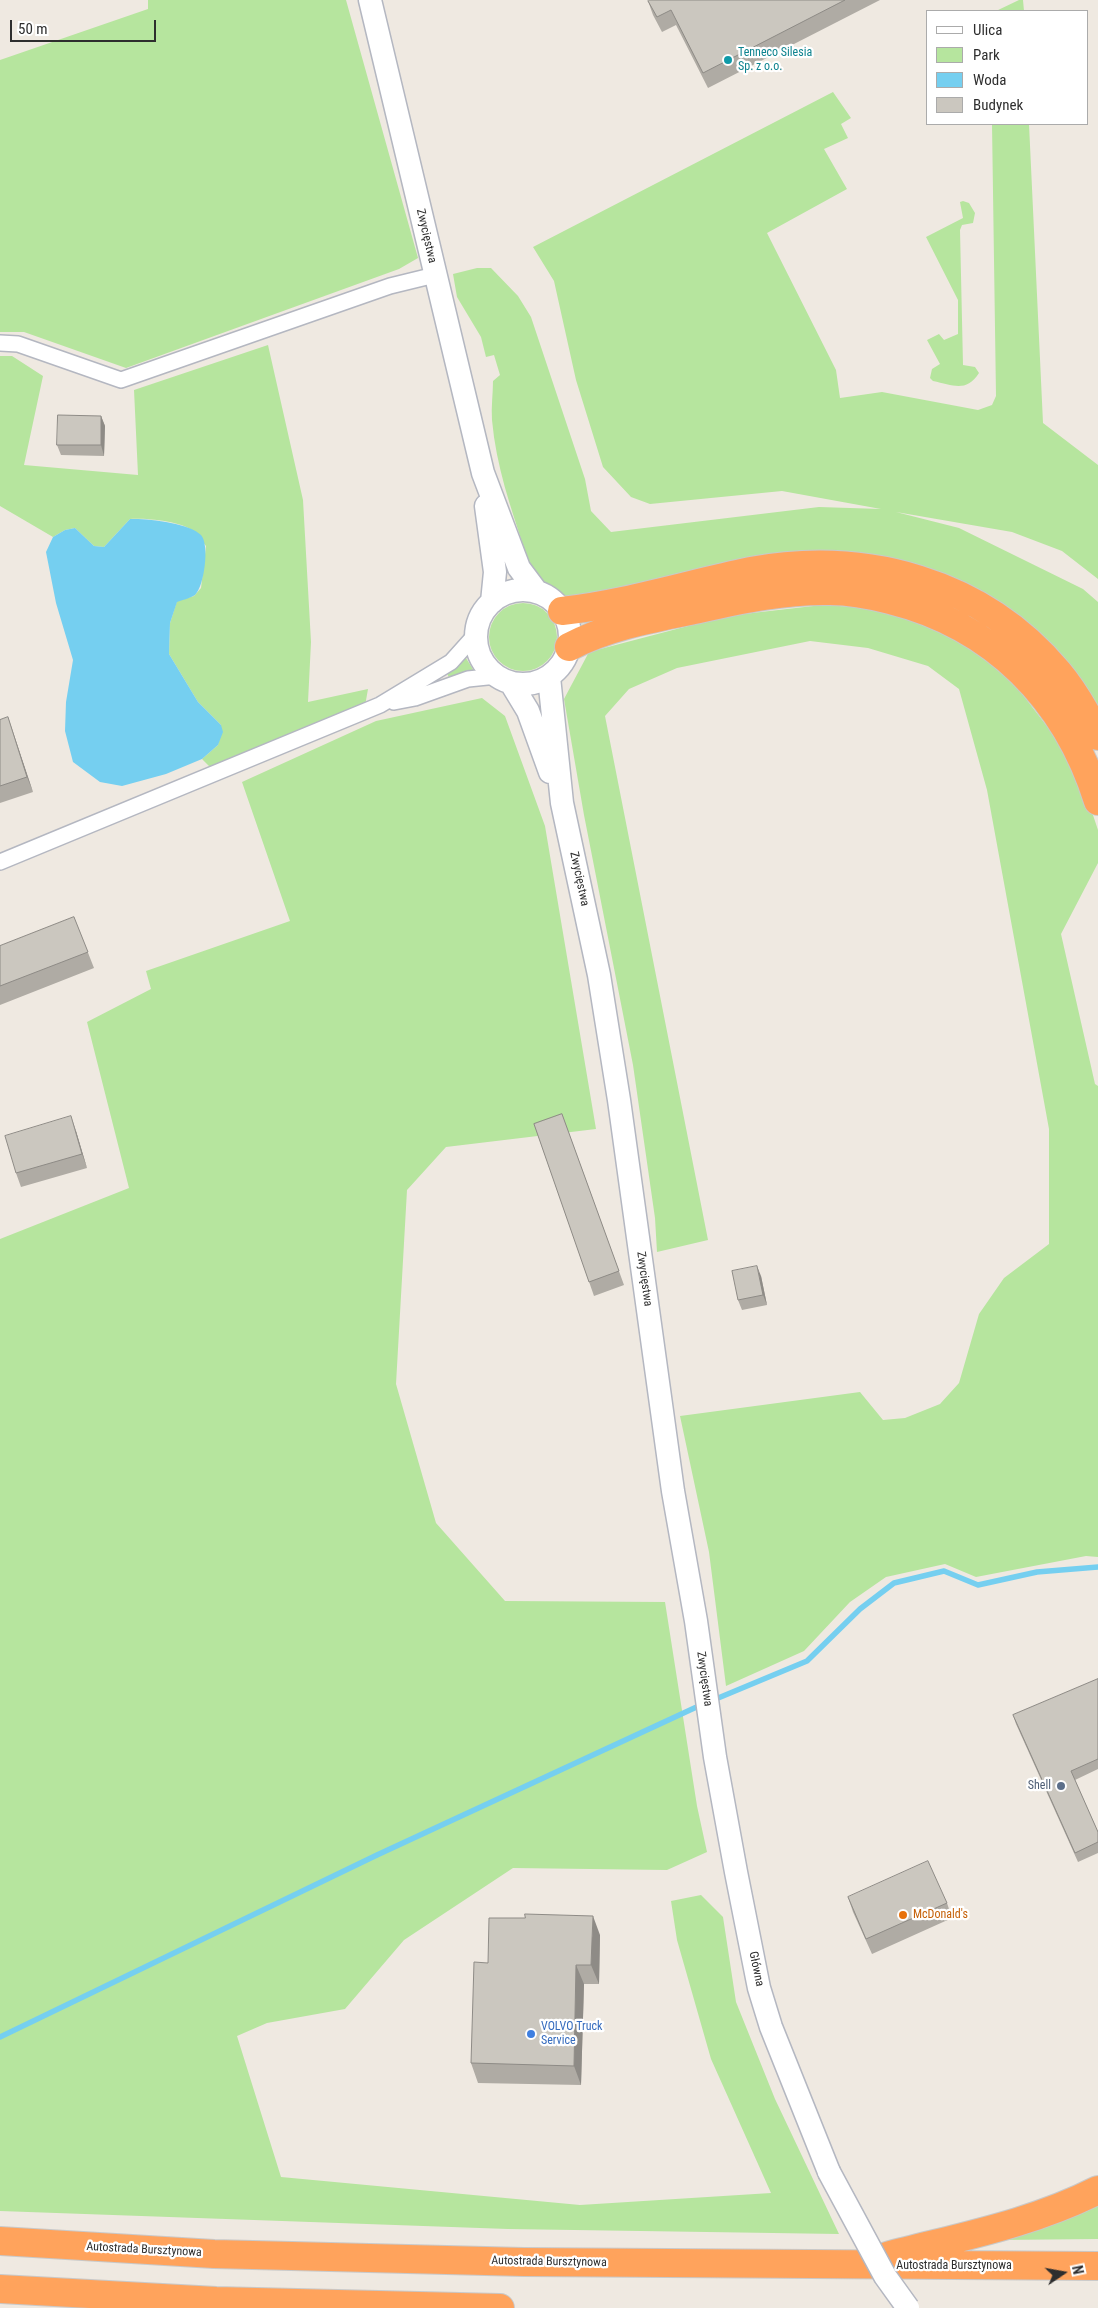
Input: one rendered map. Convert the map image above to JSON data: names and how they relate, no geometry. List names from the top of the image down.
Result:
{
  "streets": {
    "highway": ["Autostrada Bursztynowa"],
    "main road": ["Zwycięstwa", "Główna"]
  },
  "crossings": [
    ["Zwycięstwa", "Główna"]
  ],
  "places": [
    "Tenneco Silesia Sp. z o.o.",
    "Shell",
    "McDonald's",
    "VOLVO Truck Service"
  ],
  "legend": [
    "Ulica",
    "Park",
    "Woda",
    "Budynek"
  ],
  "scale_bar": "50 m",
  "north": "right"
}
